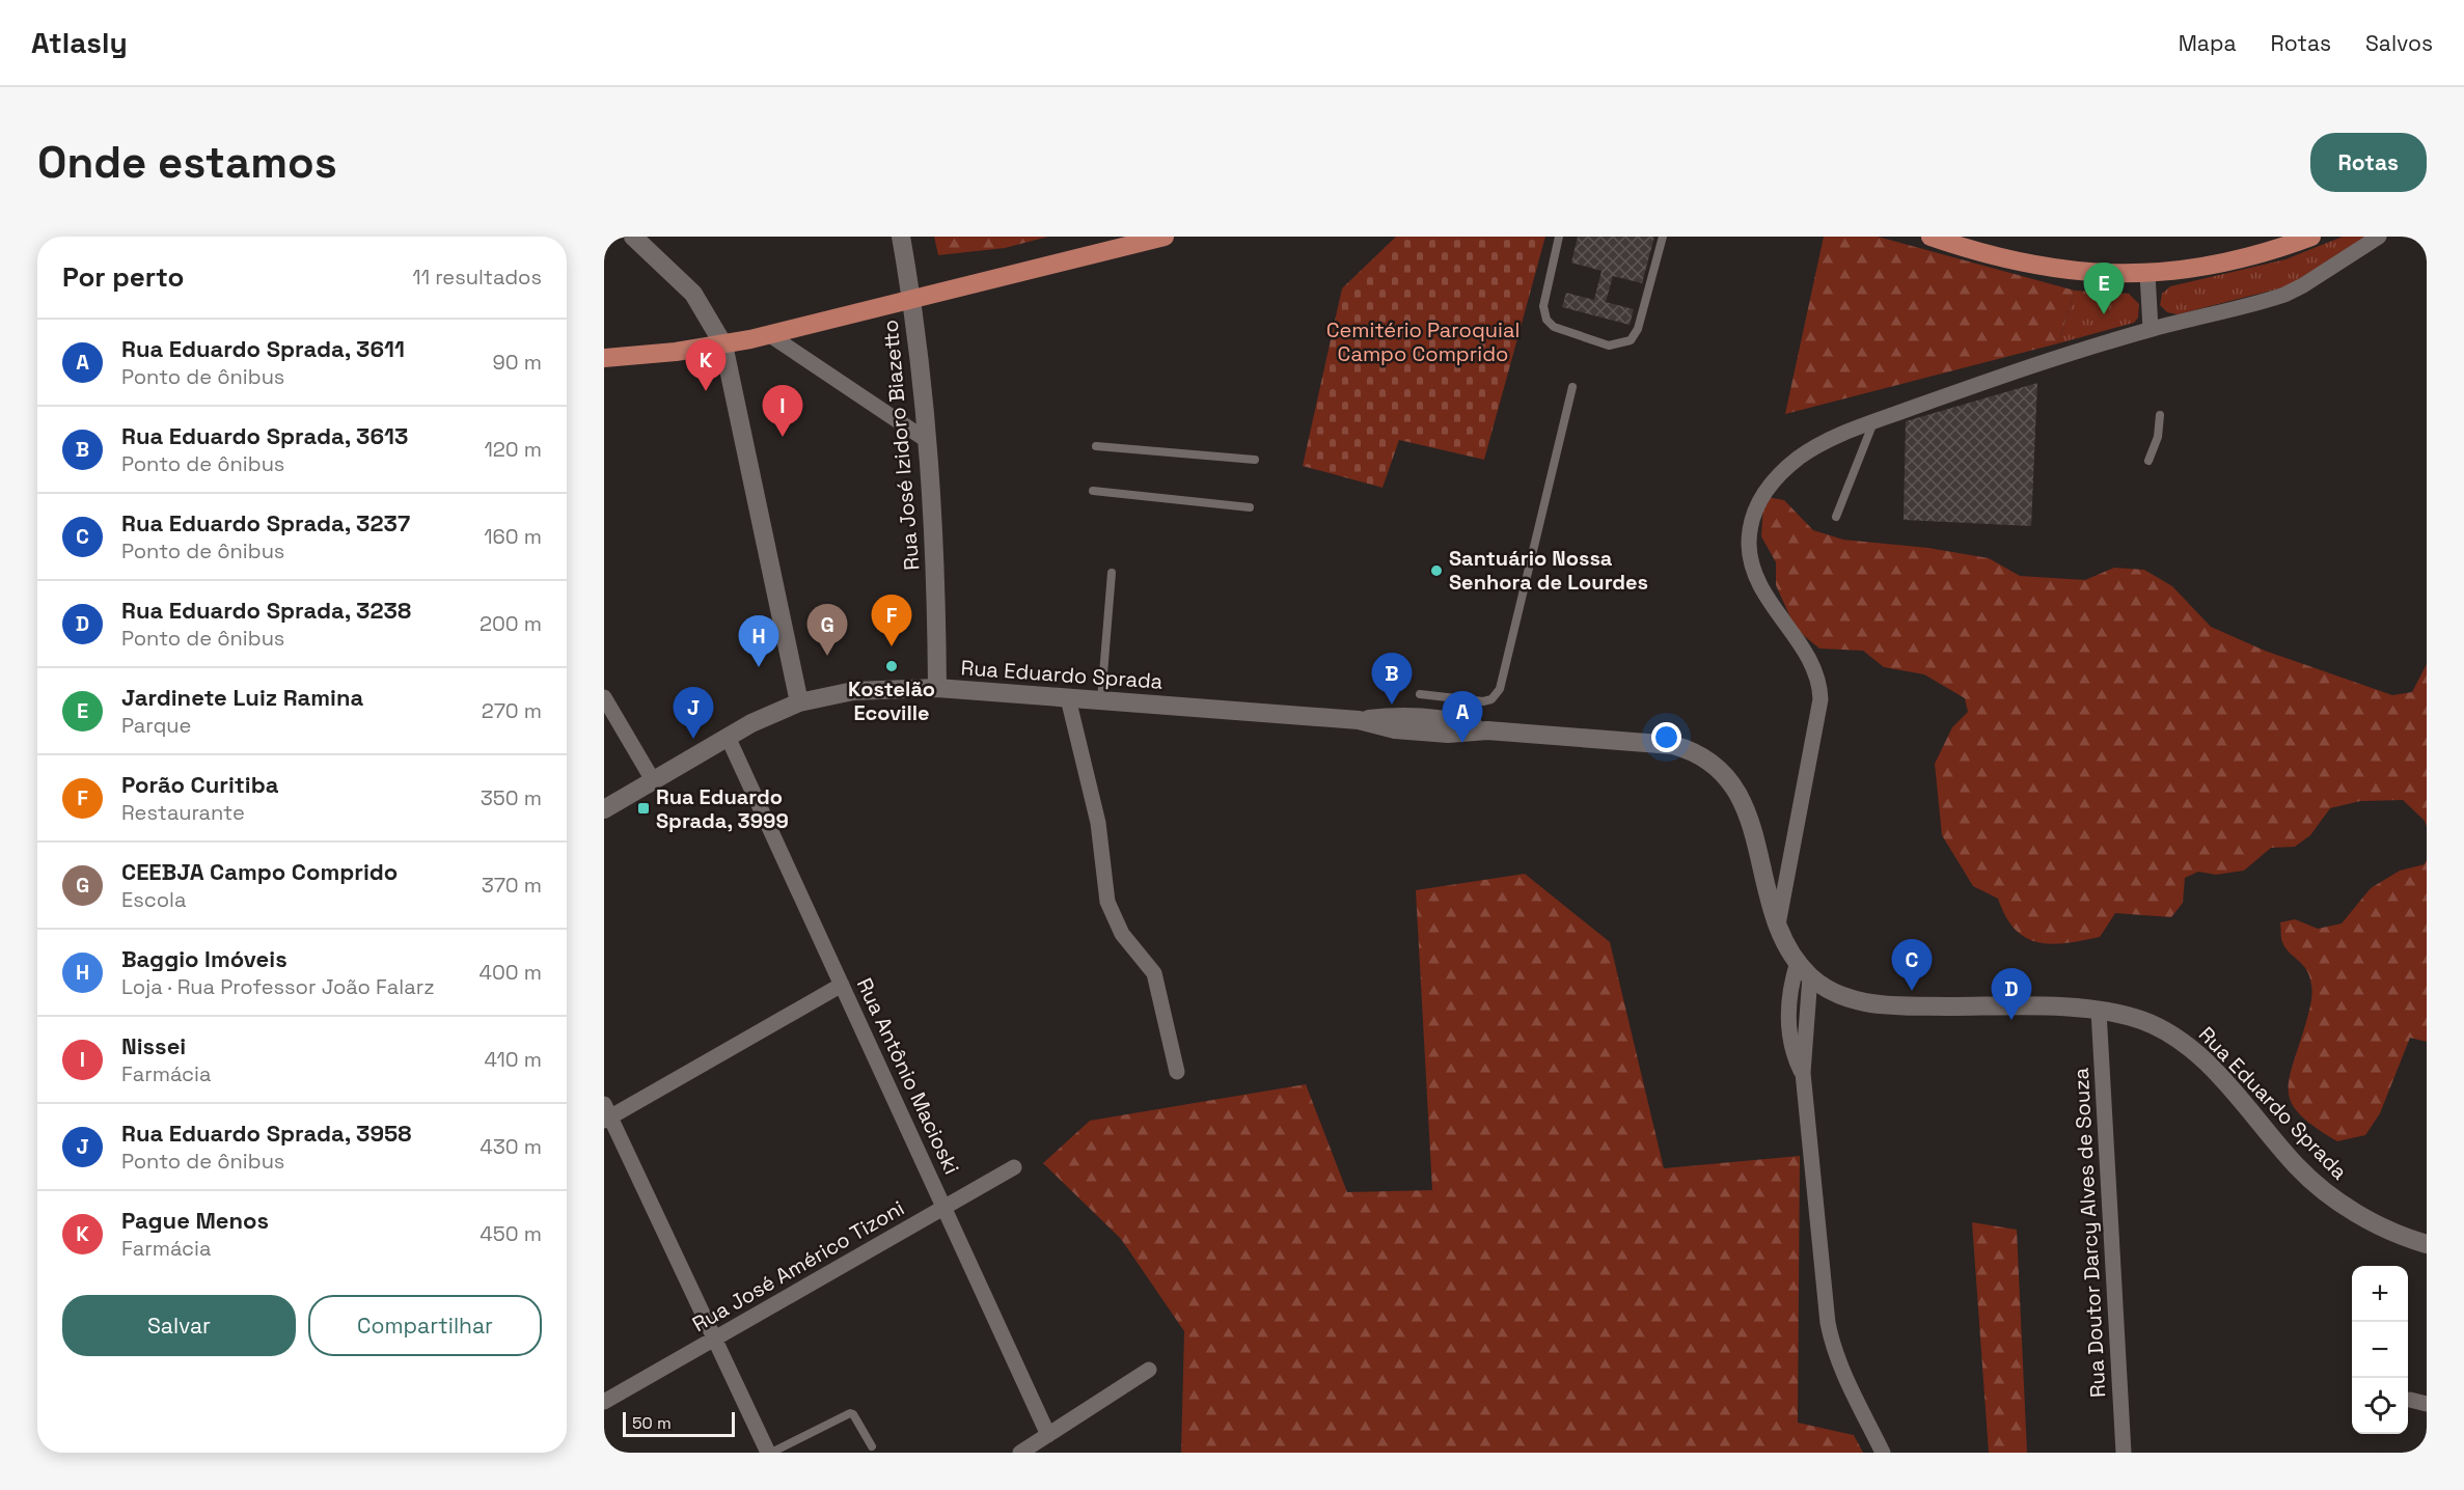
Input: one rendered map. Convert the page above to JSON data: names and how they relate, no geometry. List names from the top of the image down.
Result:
{
  "streets": {
    "main road": ["Rua José Izidoro Biazetto", "Rua Eduardo Sprada"],
    "street": ["Rua Antônio Macioski", "Rua Doutor Darcy Alves de Souza", "Rua José Américo Tizoni"]
  },
  "crossings": [
    ["Rua José Izidoro Biazetto", "Rua Eduardo Sprada"],
    ["Rua Eduardo Sprada", "Rua Antônio Macioski"],
    ["Rua Eduardo Sprada", "Rua Doutor Darcy Alves de Souza"],
    ["Rua Antônio Macioski", "Rua José Américo Tizoni"]
  ],
  "parks": ["Cemitério Paroquial Campo Comprido"],
  "places": {
    "other": ["Santuário Nossa Senhora de Lourdes", "Kostelão Ecoville"],
    "transit": ["Rua Eduardo Sprada, 3999"]
  },
  "scale_bar": "50 m",
  "page": {
    "header": "Atlasly",
    "nav": ["Mapa", "Rotas", "Salvos"],
    "buttons": [
      "Rotas",
      ["Salvar", "Compartilhar"]
    ],
    "title": "Onde estamos",
    "heading": ["Por perto", "11 resultados"],
    "pins": [
      "E",
      "K",
      "I",
      "F",
      "G",
      "H",
      "B",
      "J",
      "A",
      "C",
      "D"
    ],
    "list": [
      {
        "mark": "A",
        "name": "Rua Eduardo Sprada, 3611",
        "note": "Ponto de ônibus",
        "value": "90 m"
      },
      {
        "mark": "B",
        "name": "Rua Eduardo Sprada, 3613",
        "note": "Ponto de ônibus",
        "value": "120 m"
      },
      {
        "mark": "C",
        "name": "Rua Eduardo Sprada, 3237",
        "note": "Ponto de ônibus",
        "value": "160 m"
      },
      {
        "mark": "D",
        "name": "Rua Eduardo Sprada, 3238",
        "note": "Ponto de ônibus",
        "value": "200 m"
      },
      {
        "mark": "E",
        "name": "Jardinete Luiz Ramina",
        "note": "Parque",
        "value": "270 m"
      },
      {
        "mark": "F",
        "name": "Porão Curitiba",
        "note": "Restaurante",
        "value": "350 m"
      },
      {
        "mark": "G",
        "name": "CEEBJA Campo Comprido",
        "note": "Escola",
        "value": "370 m"
      },
      {
        "mark": "H",
        "name": "Baggio Imóveis",
        "note": "Loja · Rua Professor João Falarz",
        "value": "400 m"
      },
      {
        "mark": "I",
        "name": "Nissei",
        "note": "Farmácia",
        "value": "410 m"
      },
      {
        "mark": "J",
        "name": "Rua Eduardo Sprada, 3958",
        "note": "Ponto de ônibus",
        "value": "430 m"
      },
      {
        "mark": "K",
        "name": "Pague Menos",
        "note": "Farmácia",
        "value": "450 m"
      }
    ],
    "map_buttons": ["+", "−"],
    "scale": "50 m"
  }
}
